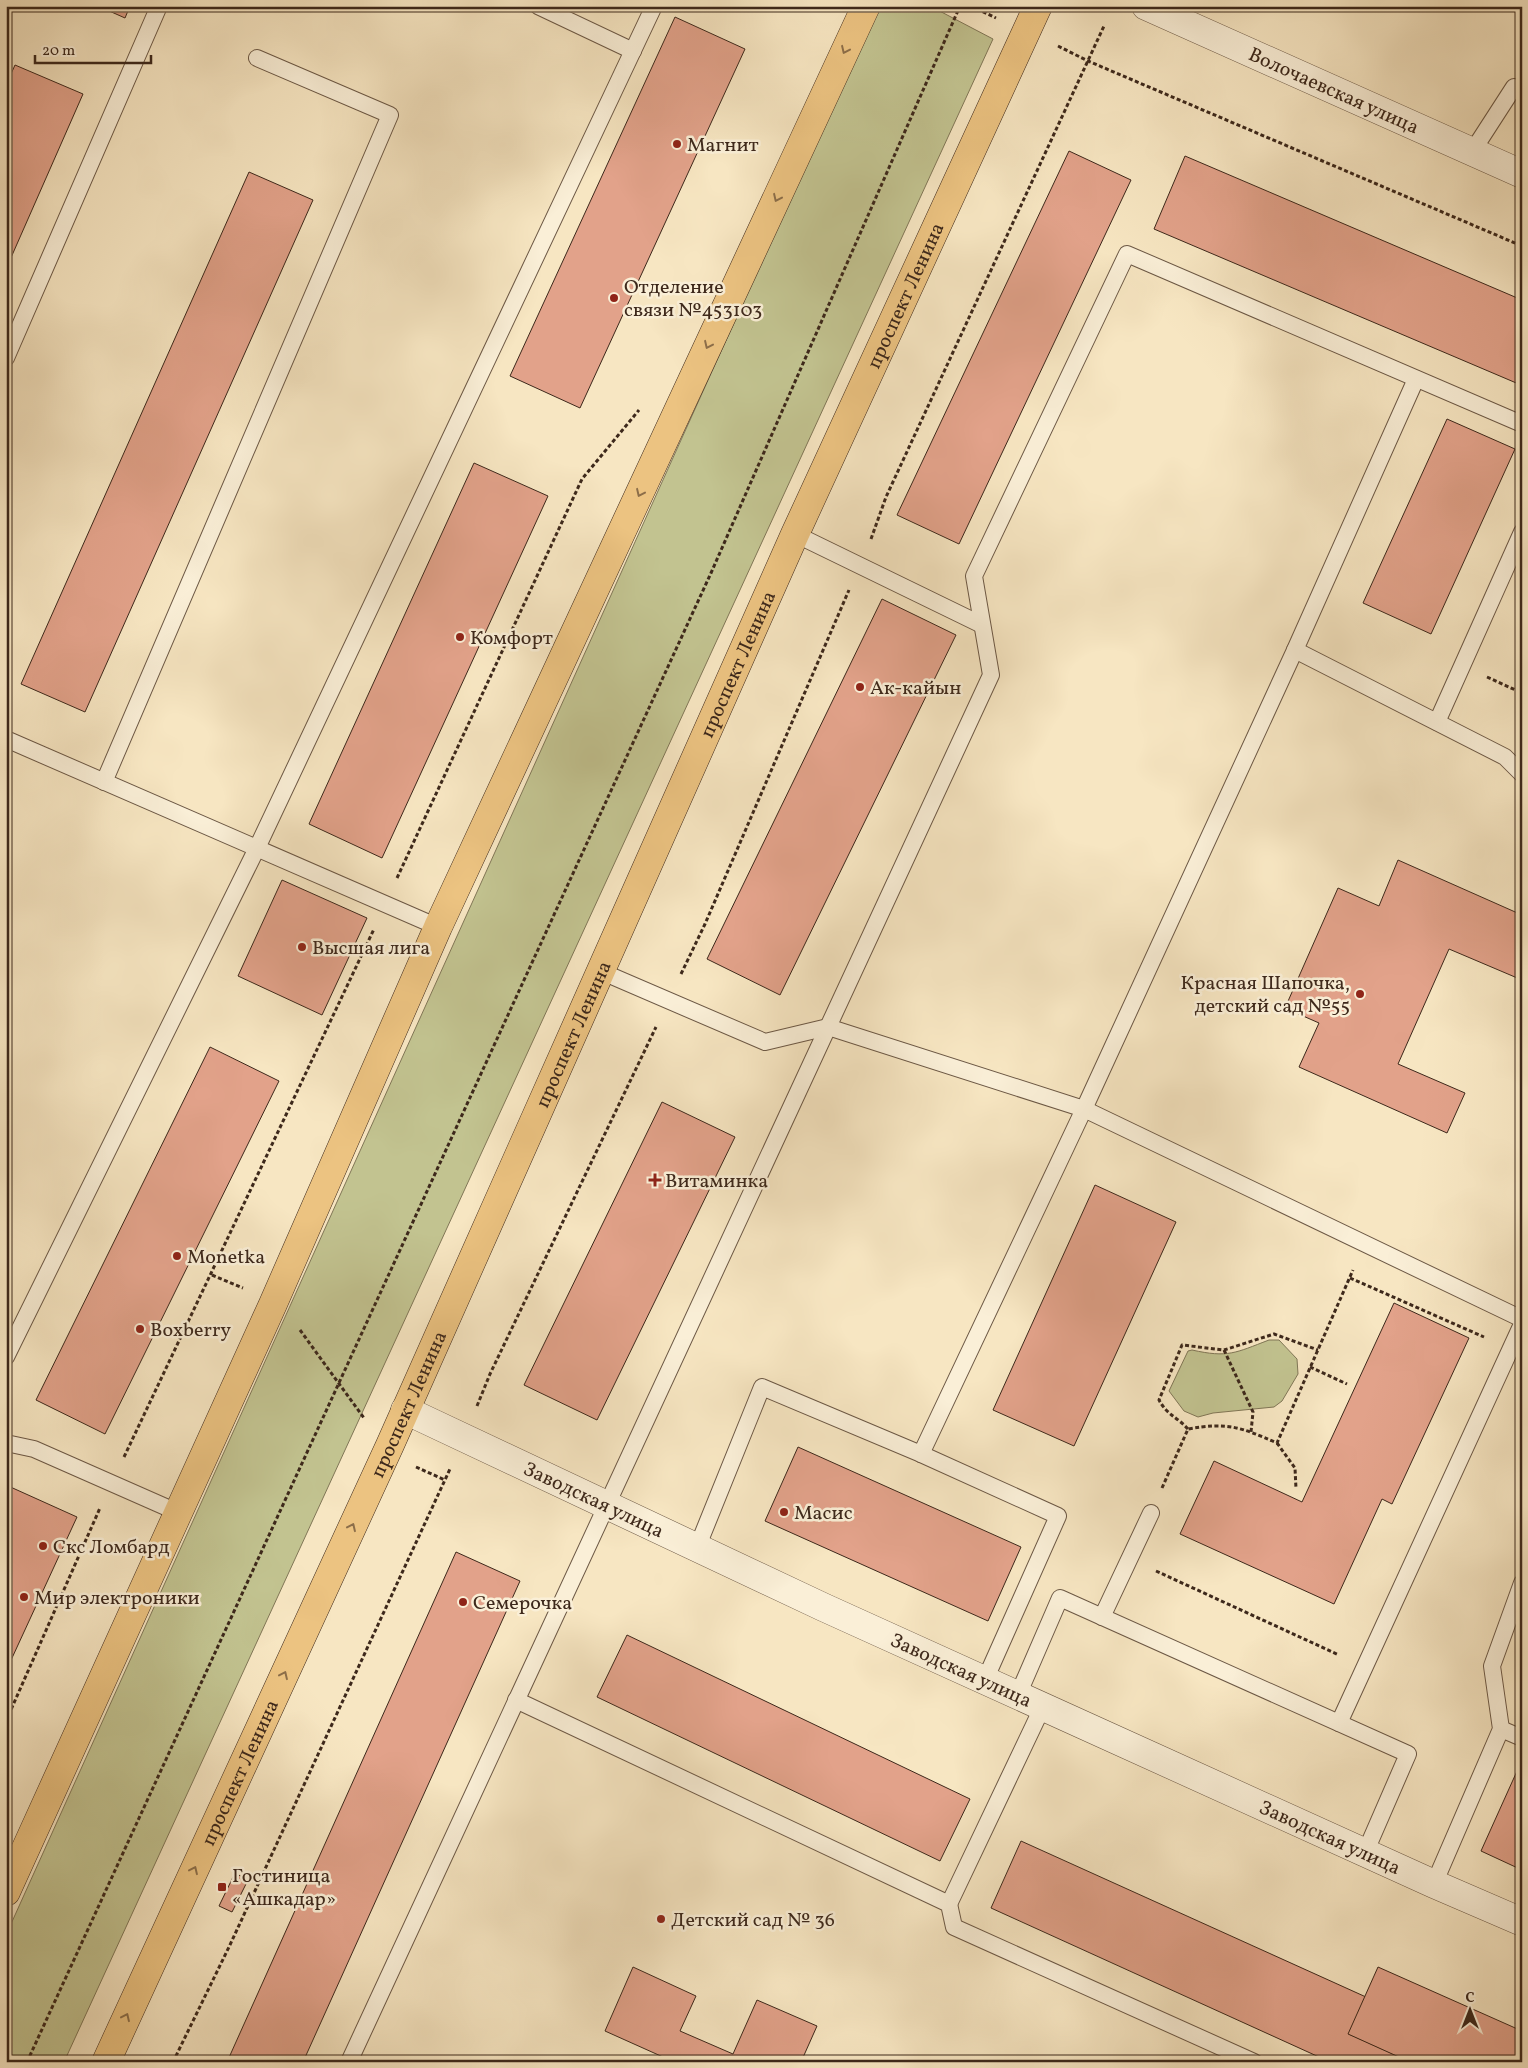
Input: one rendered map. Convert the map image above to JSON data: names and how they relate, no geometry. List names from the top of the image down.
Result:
{
  "streets": {
    "main road": ["проспект Ленина"],
    "street": ["Волочаевская улица", "Заводская улица"]
  },
  "crossings": [
    ["проспект Ленина", "Заводская улица"]
  ],
  "places": {
    "other": [
      "Магнит",
      "Отделение связи №453103",
      "Комфорт",
      "Ак-кайын",
      "Высшая лига",
      "Красная Шапочка, детский сад №55",
      "Monetka",
      "Boxberry",
      "Масис",
      "Скс Ломбард",
      "Мир электроники",
      "Семерочка",
      "Детский сад № 36"
    ],
    "health": ["Витаминка"],
    "transit": ["Гостиница «Ашкадар»"]
  },
  "scale_bar": "20 m",
  "north": "top"
}
